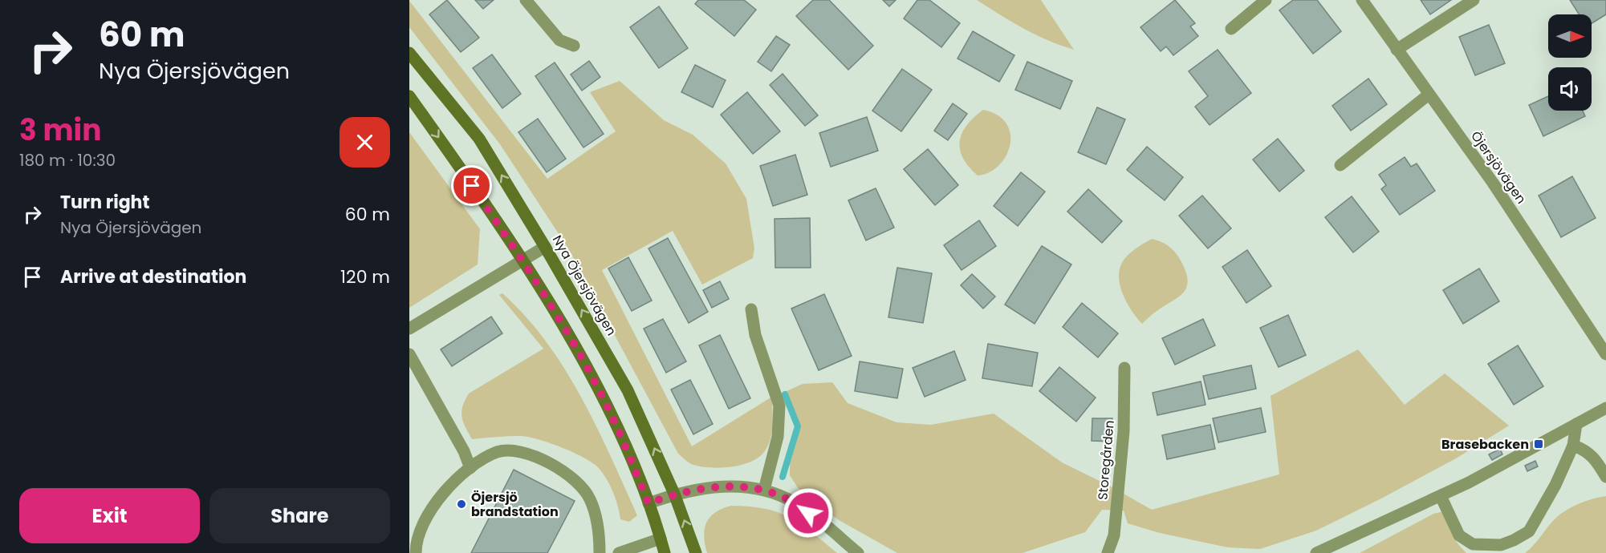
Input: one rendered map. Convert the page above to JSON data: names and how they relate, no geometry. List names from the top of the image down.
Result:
{
  "streets": {
    "street": ["Öjersjövägen", "Nya Öjersjövägen", "Storegården"]
  },
  "places": {
    "transit": ["Brasebacken"],
    "other": ["Öjersjö brandstation"]
  },
  "north": "right",
  "page": {
    "turn": ["60 m", "Nya Öjersjövägen"],
    "heading": ["3 min", "180 m · 10:30"],
    "list": [
      {
        "name": "Turn right",
        "note": "Nya Öjersjövägen",
        "value": "60 m"
      },
      {
        "name": "Arrive at destination",
        "value": "120 m"
      }
    ],
    "buttons": ["Exit", "Share"]
  }
}
